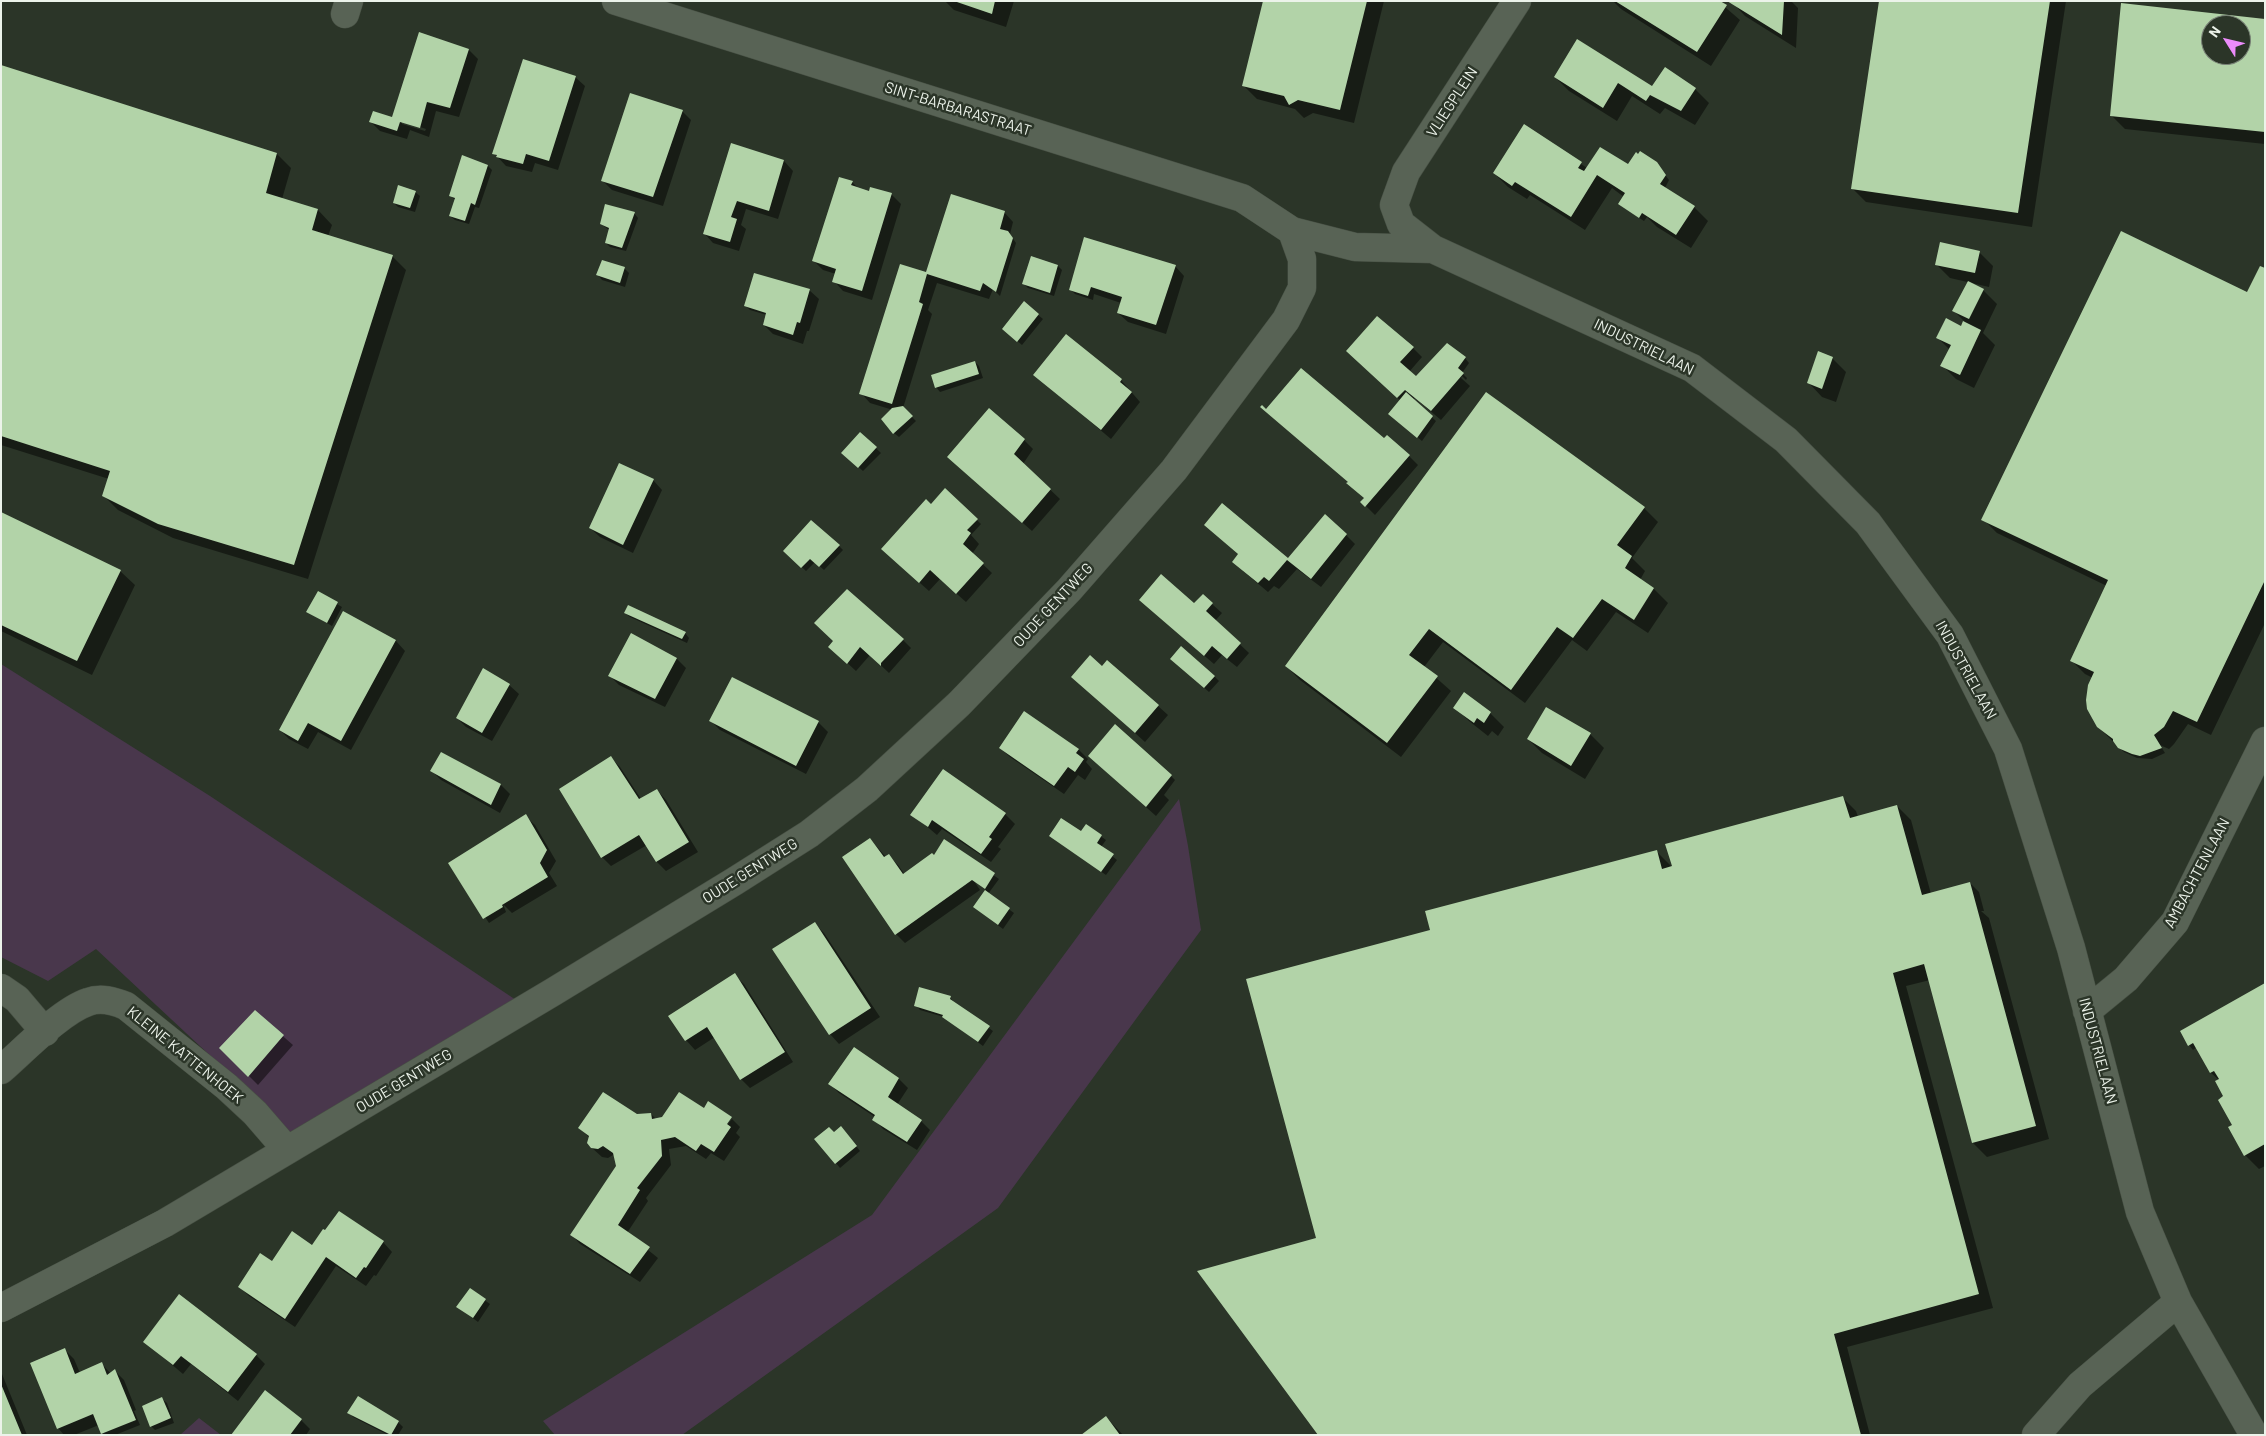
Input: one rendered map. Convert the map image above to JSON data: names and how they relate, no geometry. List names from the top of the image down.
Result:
{
  "streets": {
    "street": [
      "VLIEGPLEIN",
      "SINT-BARBARASTRAAT",
      "INDUSTRIELAAN",
      "OUDE GENTWEG",
      "AMBACHTENLAAN",
      "KLEINE KATTENHOEK"
    ]
  },
  "crossings": [
    ["VLIEGPLEIN", "INDUSTRIELAAN"],
    ["SINT-BARBARASTRAAT", "INDUSTRIELAAN"],
    ["SINT-BARBARASTRAAT", "OUDE GENTWEG"],
    ["INDUSTRIELAAN", "AMBACHTENLAAN"],
    ["OUDE GENTWEG", "KLEINE KATTENHOEK"]
  ],
  "north": "top left"
}
